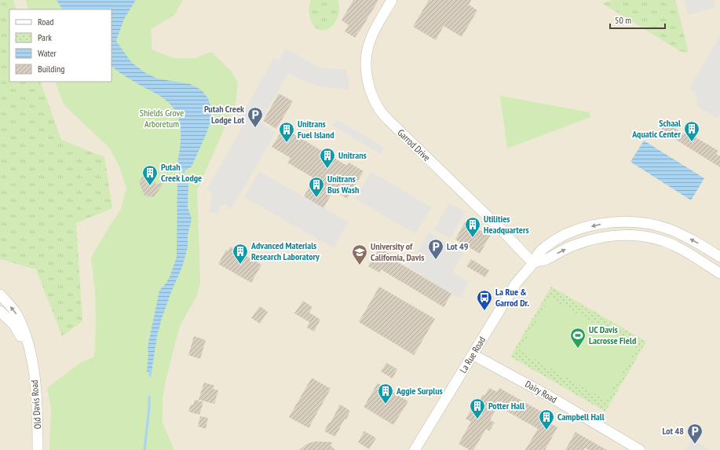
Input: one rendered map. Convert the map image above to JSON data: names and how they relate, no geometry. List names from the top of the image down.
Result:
{
  "streets": {
    "street": [
      "Garrod Drive",
      "La Rue Road",
      "Dairy Road",
      "Old Davis Road"
    ]
  },
  "crossings": [
    ["Garrod Drive", "La Rue Road"],
    ["La Rue Road", "Dairy Road"]
  ],
  "parks": ["Shields Grove Arboretum"],
  "places": {
    "parking": ["Putah Creek Lodge Lot", "Lot 49", "Lot 48"],
    "building": [
      "Schaal Aquatic Center",
      "Unitrans Fuel Island",
      "Unitrans",
      "Putah Creek Lodge",
      "Unitrans Bus Wash",
      "Utilities Headquarters",
      "Advanced Materials Research Laboratory",
      "Aggie Surplus",
      "Potter Hall",
      "Campbell Hall"
    ],
    "school or university": ["University of California, Davis"],
    "bus stop": ["La Rue & Garrod Dr."],
    "sports": ["UC Davis Lacrosse Field"]
  },
  "legend": [
    "Road",
    "Park",
    "Water",
    "Building"
  ],
  "scale_bar": "50 m"
}
